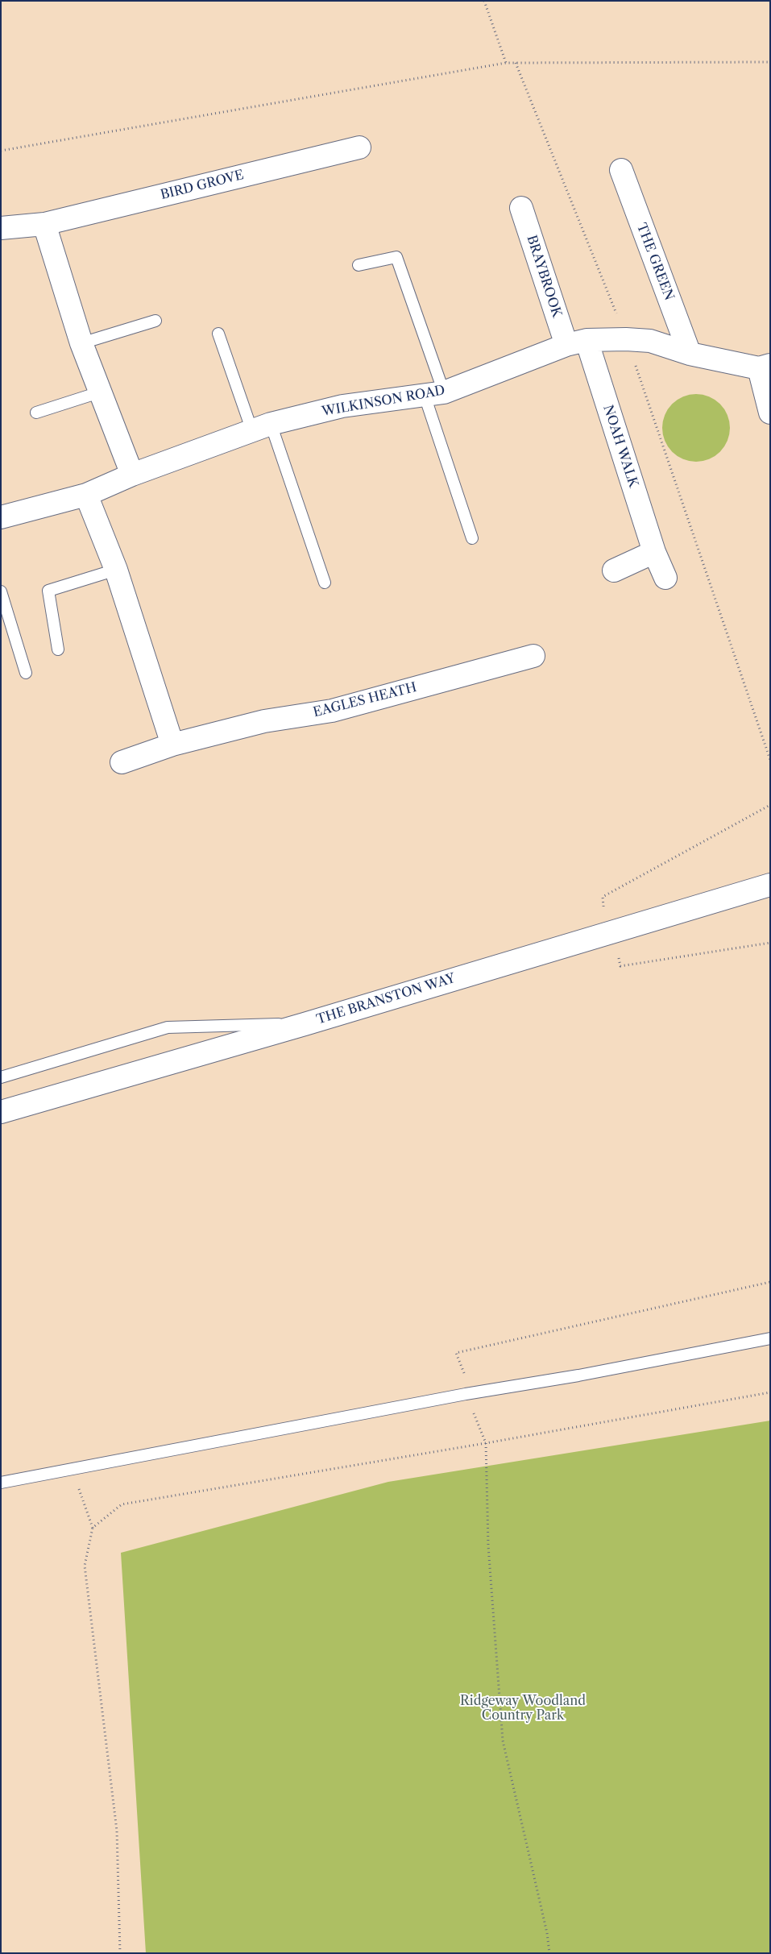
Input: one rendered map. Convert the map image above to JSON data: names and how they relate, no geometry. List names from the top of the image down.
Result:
{
  "streets": {
    "main road": [
      "BIRD GROVE",
      "THE GREEN",
      "BRAYBROOK",
      "WILKINSON ROAD",
      "NOAH WALK",
      "EAGLES HEATH",
      "THE BRANSTON WAY"
    ]
  },
  "crossings": [
    ["THE GREEN", "WILKINSON ROAD"],
    ["BRAYBROOK", "WILKINSON ROAD"],
    ["BRAYBROOK", "NOAH WALK"],
    ["WILKINSON ROAD", "NOAH WALK"]
  ],
  "parks": ["Ridgeway Woodland Country Park"]
}
